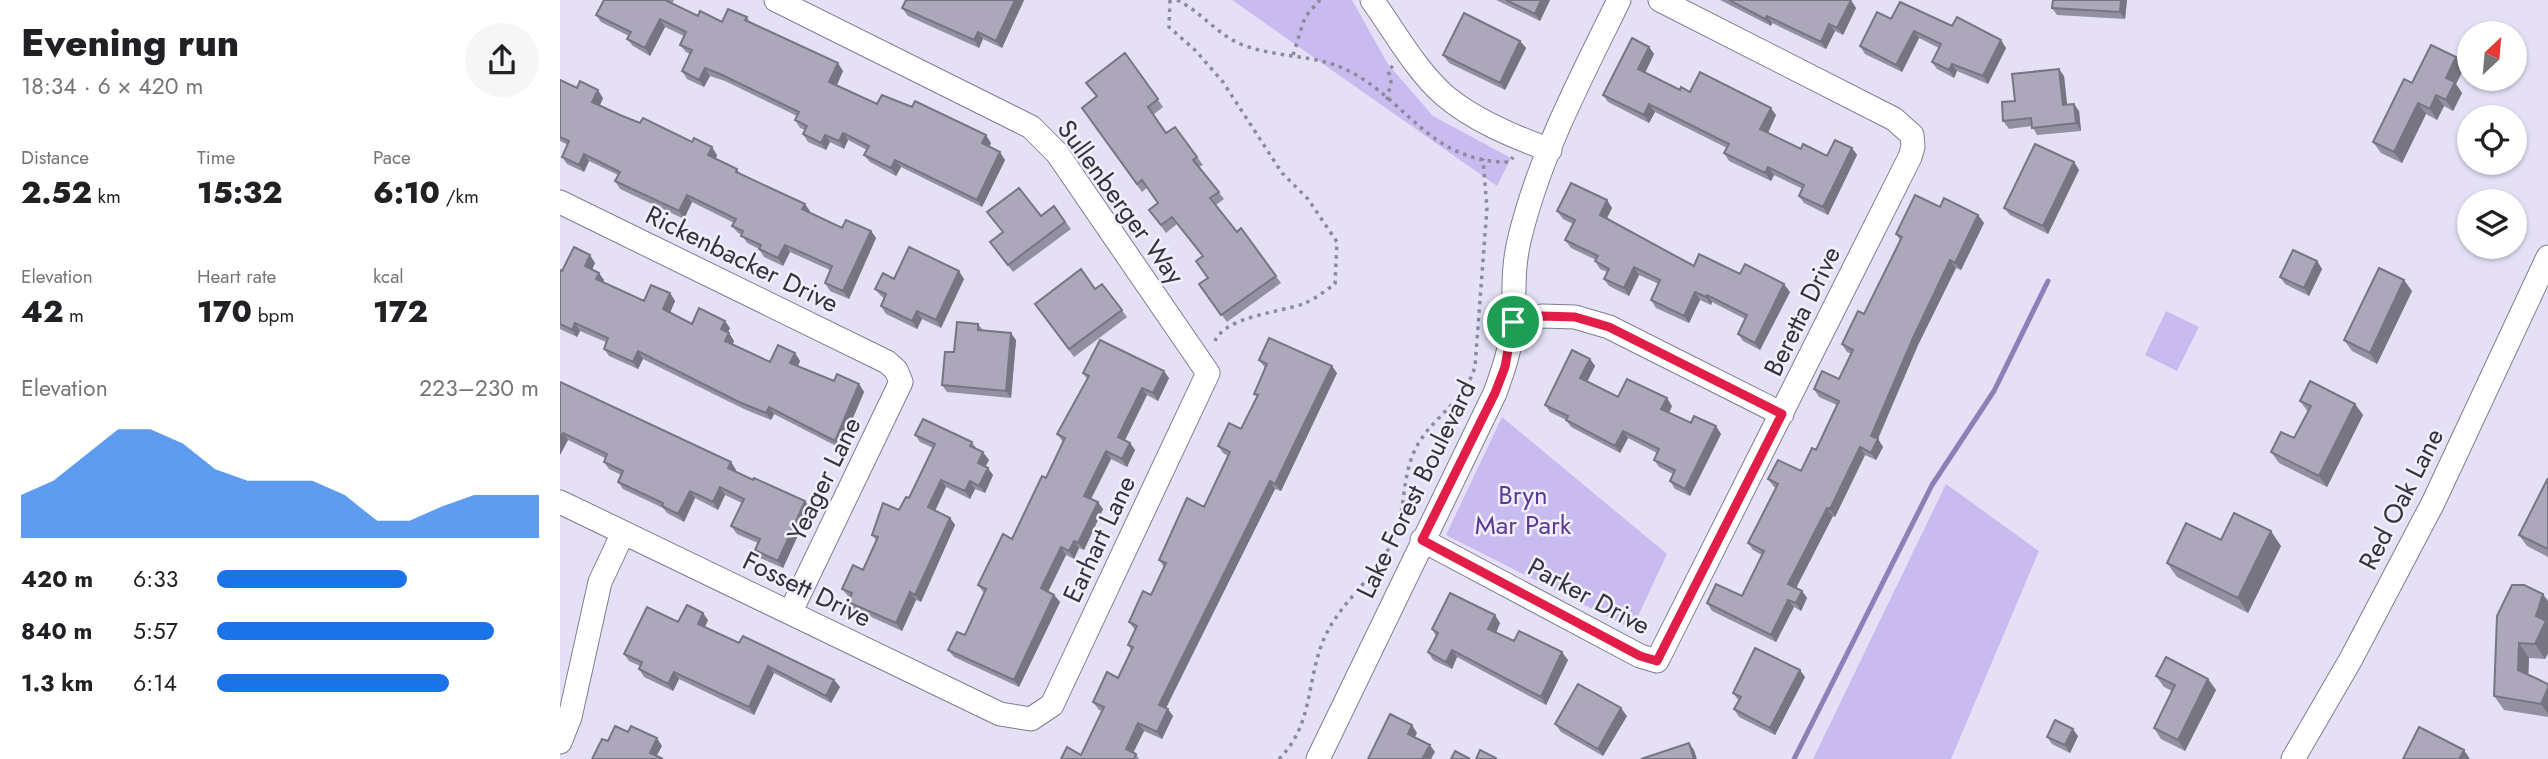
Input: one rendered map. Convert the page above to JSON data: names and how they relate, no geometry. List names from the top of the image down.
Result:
{
  "streets": {
    "street": [
      "Sullenberger Way",
      "Rickenbacker Drive",
      "Beretta Drive",
      "Yeager Lane",
      "Lake Forest Boulevard",
      "Red Oak Lane",
      "Earhart Lane",
      "Fossett Drive",
      "Parker Drive"
    ]
  },
  "crossings": [
    ["Sullenberger Way", "Earhart Lane"],
    ["Rickenbacker Drive", "Yeager Lane"],
    ["Beretta Drive", "Parker Drive"],
    ["Yeager Lane", "Fossett Drive"],
    ["Lake Forest Boulevard", "Parker Drive"],
    ["Earhart Lane", "Fossett Drive"]
  ],
  "parks": ["Bryn Mar Park"],
  "north": "top right",
  "page": {
    "heading": ["Evening run", "18:34 · 6 × 420 m"],
    "stats": [
      ["Distance", "2.52 km"],
      ["Time", "15:32"],
      ["Pace", "6:10 /km"],
      ["Elevation", "42 m"],
      ["Heart rate", "170 bpm"],
      ["kcal", "172"]
    ],
    "chart": ["Elevation", "223–230 m"],
    "list": [
      {
        "name": "420 m",
        "note": "6:33"
      },
      {
        "name": "840 m",
        "note": "5:57"
      },
      {
        "name": "1.3 km",
        "note": "6:14"
      }
    ]
  }
}
